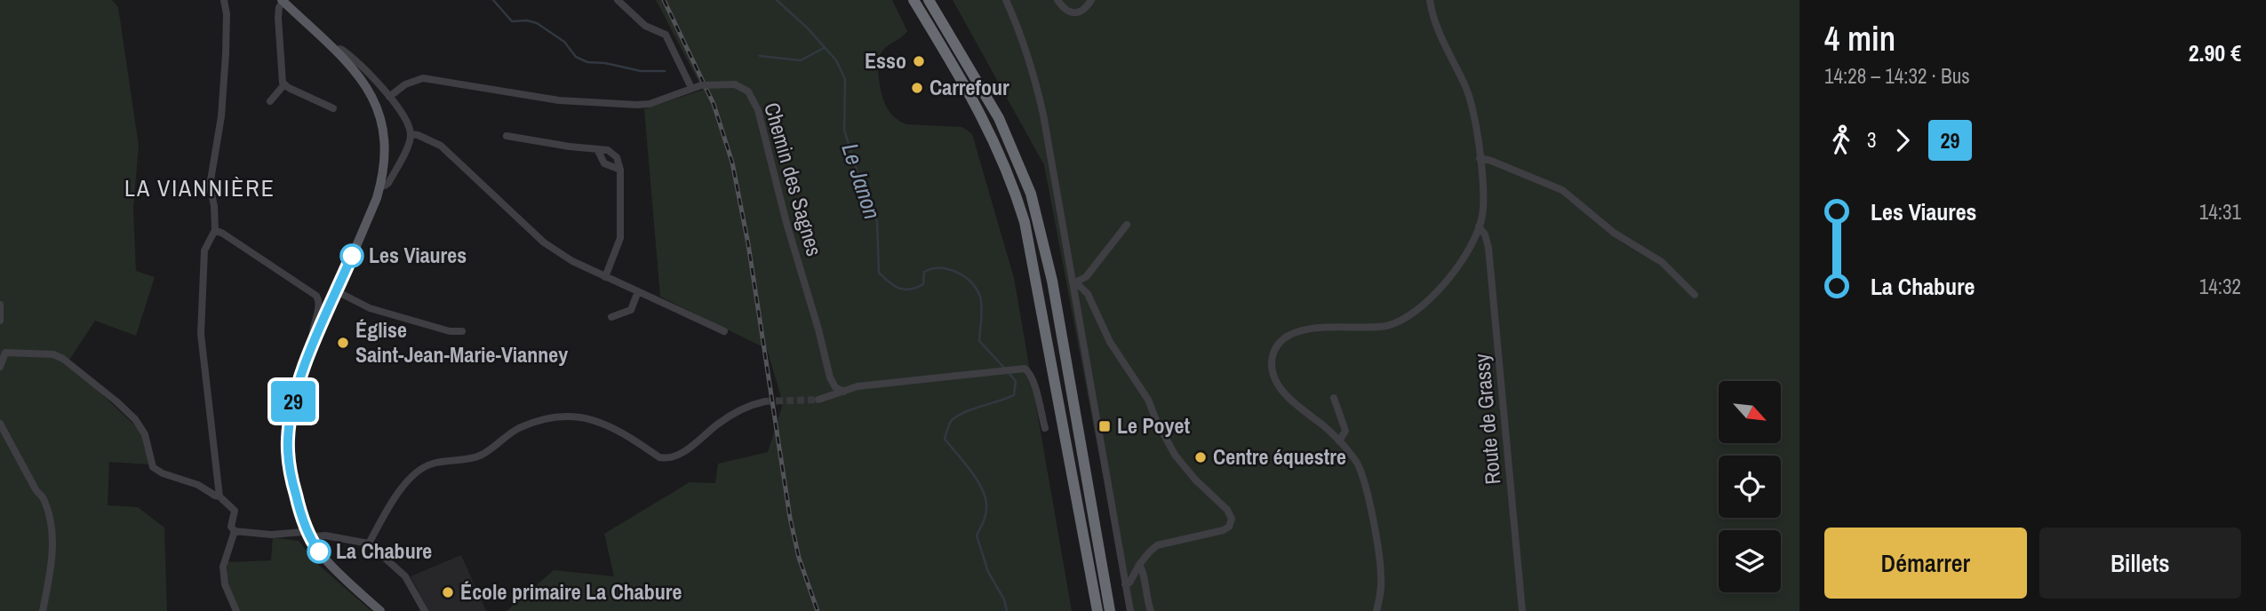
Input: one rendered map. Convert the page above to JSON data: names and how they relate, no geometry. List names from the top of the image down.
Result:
{
  "streets": {
    "street": ["Chemin des Sagnes", "Route de Grassy"]
  },
  "districts": ["LA VIANNIÈRE"],
  "water": ["Le Janon"],
  "places": {
    "other": [
      "Esso",
      "Carrefour",
      "Les Viaures",
      "Église Saint-Jean-Marie-Vianney",
      "Centre équestre",
      "La Chabure",
      "École primaire La Chabure"
    ],
    "transit": ["Le Poyet"]
  },
  "lines": ["bus line 29"],
  "north": "bottom right",
  "page": {
    "on_map": "29",
    "heading": ["4 min", "14:28 – 14:32 · Bus", "2.90 €"],
    "legs": ["3", "29"],
    "list": [
      {
        "name": "Les Viaures",
        "value": "14:31"
      },
      {
        "name": "La Chabure",
        "value": "14:32"
      }
    ],
    "buttons": ["Démarrer", "Billets"]
  }
}
